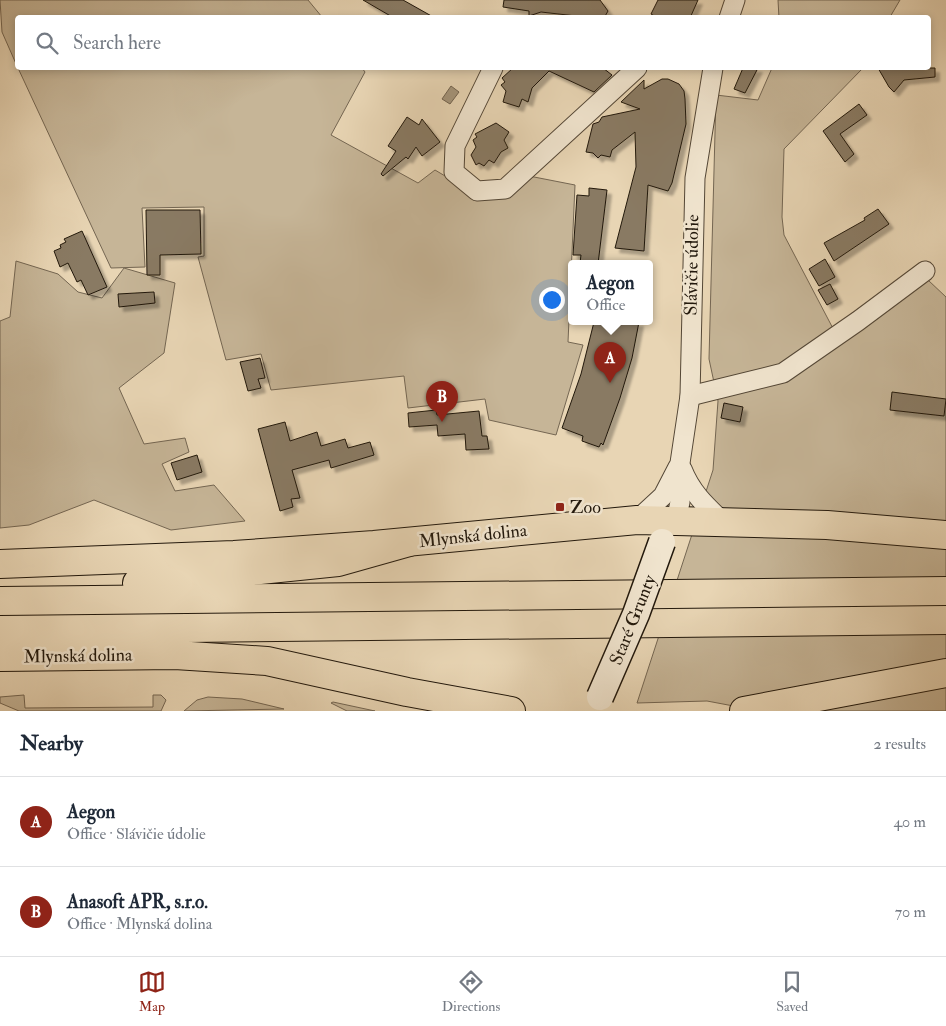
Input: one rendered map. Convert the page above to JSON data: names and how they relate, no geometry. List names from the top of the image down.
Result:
{
  "streets": {
    "main road": ["Mlynská dolina"],
    "street": ["Slávičie údolie", "Staré Grunty"]
  },
  "crossings": [
    ["Slávičie údolie", "Mlynská dolina"],
    ["Slávičie údolie", "Staré Grunty"],
    ["Mlynská dolina", "Staré Grunty"]
  ],
  "places": {
    "transit": ["Zoo"]
  },
  "page": {
    "search": "Search here",
    "popup": ["Aegon", "Office"],
    "pins": ["A", "B"],
    "heading": ["Nearby", "2 results"],
    "list": [
      {
        "mark": "A",
        "name": "Aegon",
        "note": "Office · Slávičie údolie",
        "value": "40 m"
      },
      {
        "mark": "B",
        "name": "Anasoft APR, s.r.o.",
        "note": "Office · Mlynská dolina",
        "value": "70 m"
      }
    ],
    "nav": ["Map", "Directions", "Saved"]
  }
}
